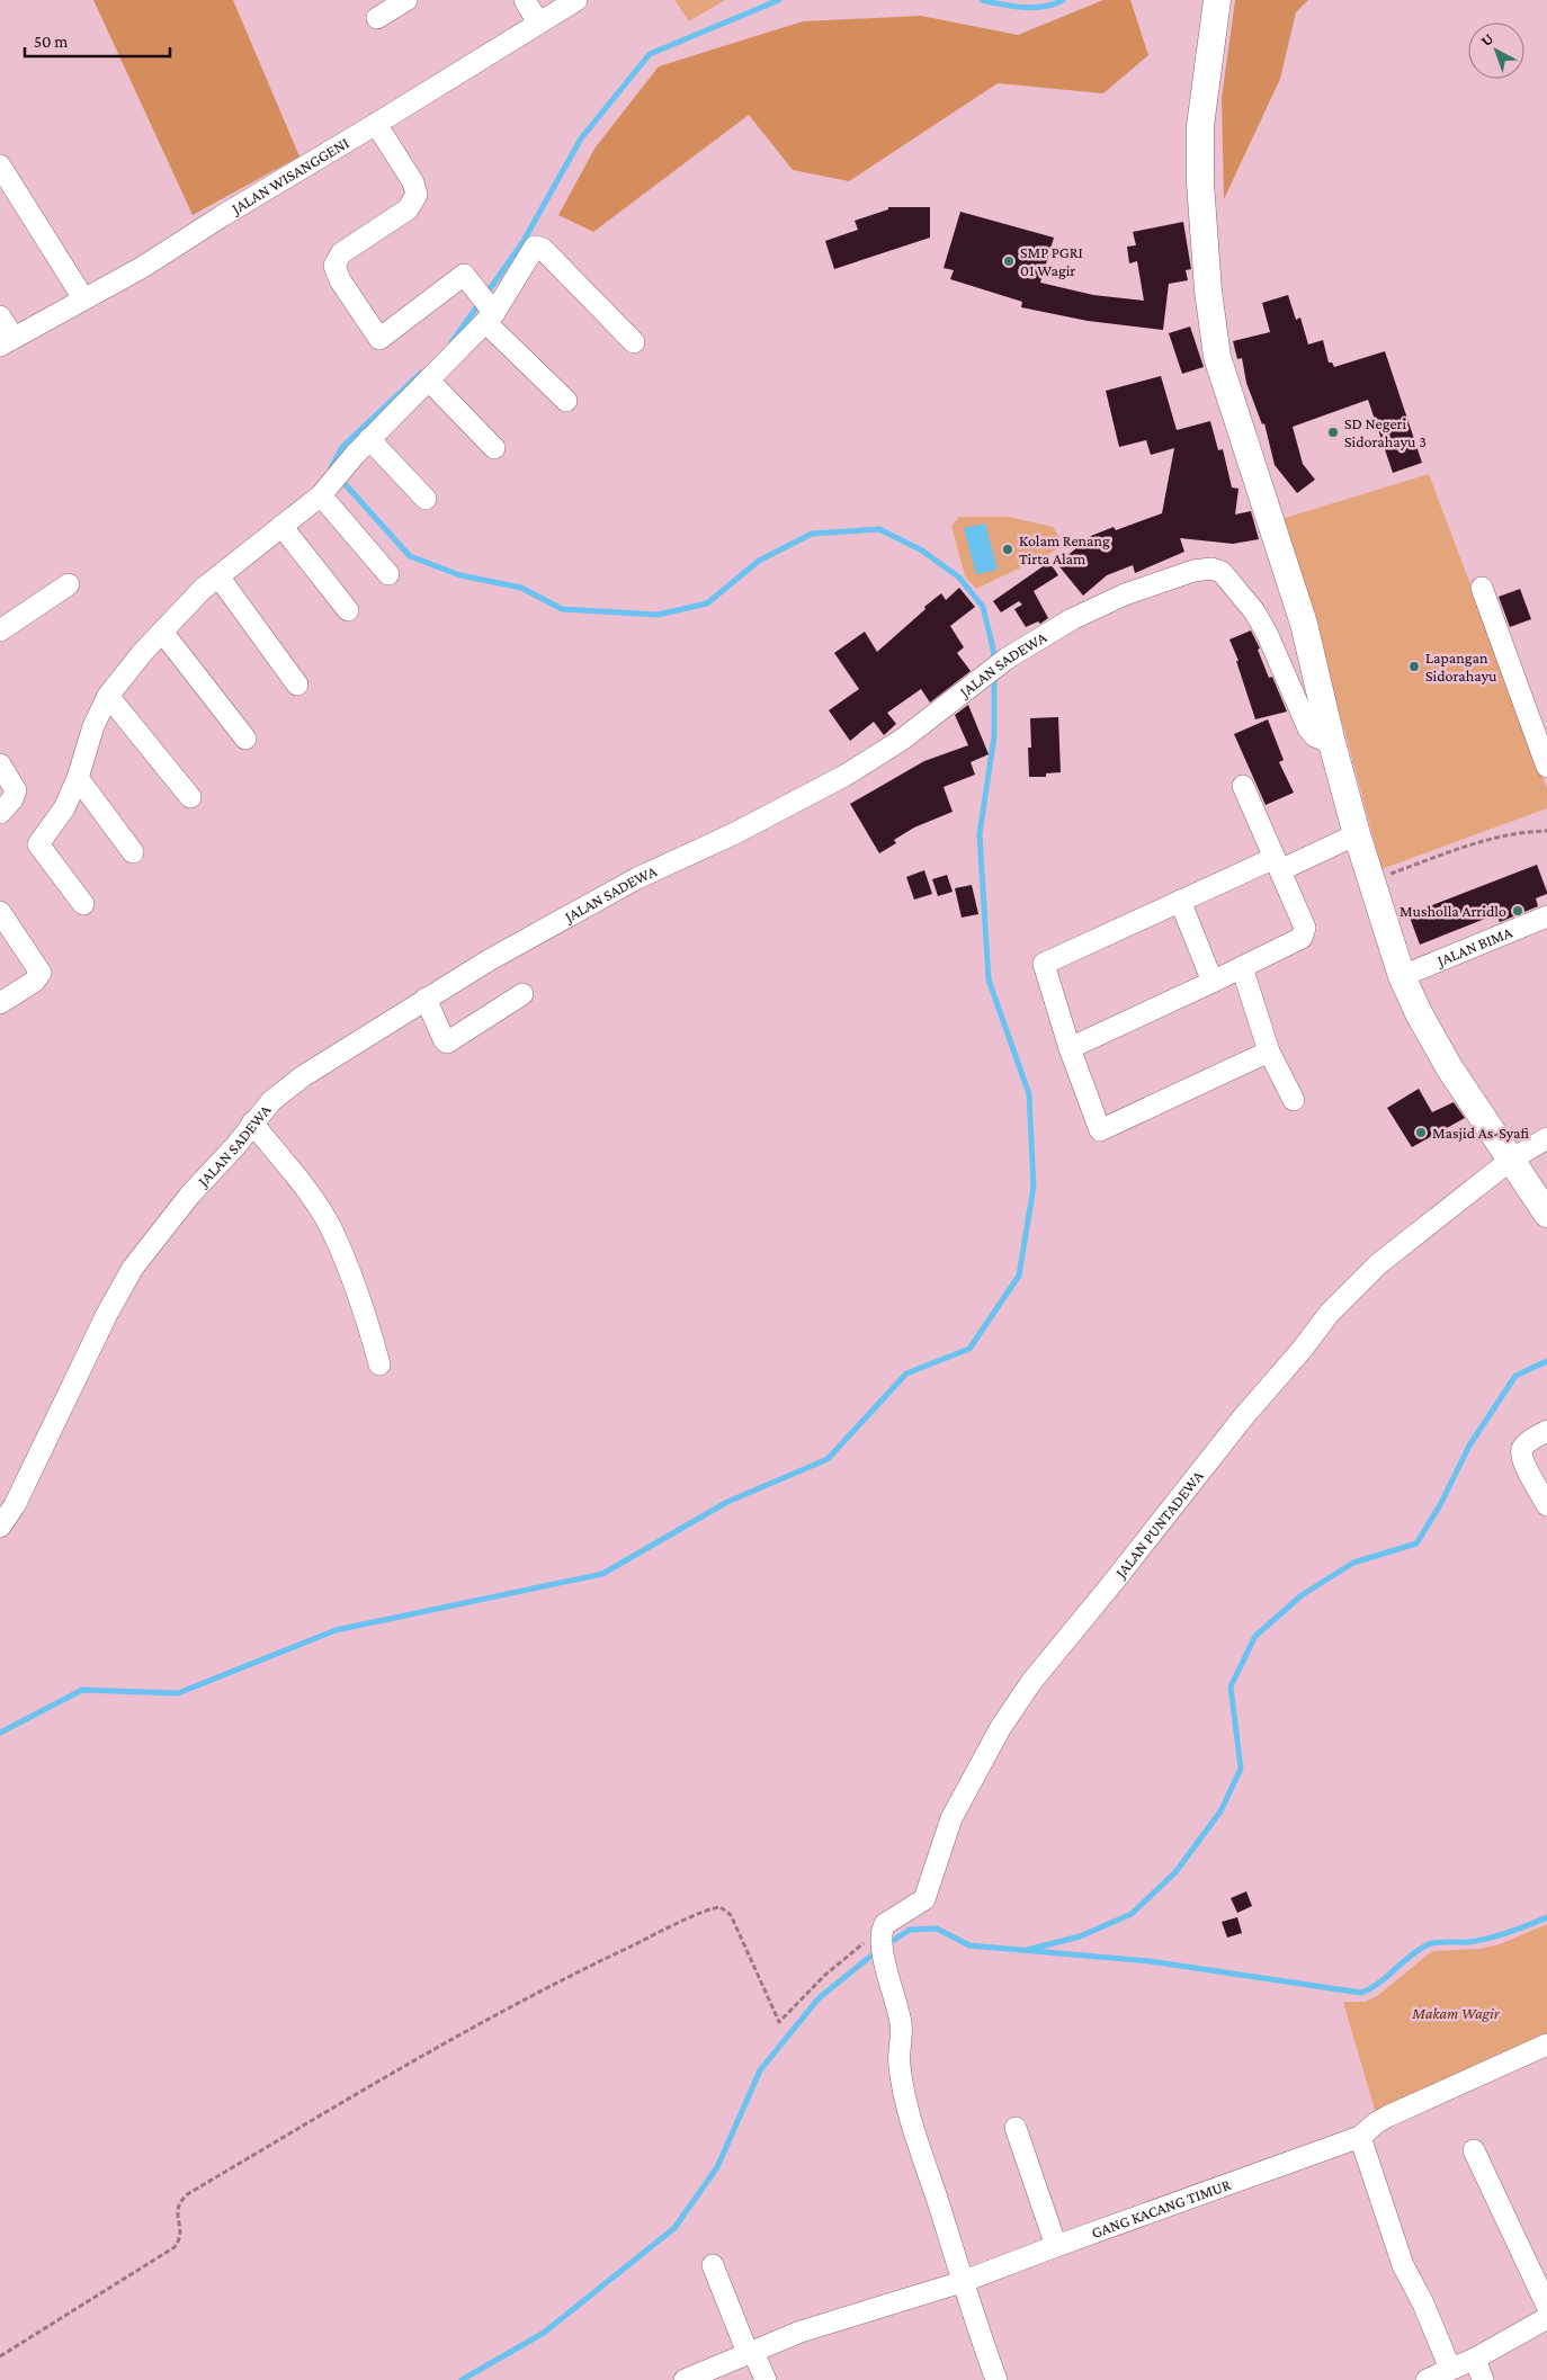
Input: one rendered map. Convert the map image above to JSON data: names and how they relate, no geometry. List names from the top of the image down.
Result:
{
  "streets": {
    "street": [
      "JALAN WISANGGENI",
      "JALAN SADEWA",
      "JALAN BIMA",
      "JALAN PUNTADEWA",
      "GANG KACANG TIMUR"
    ]
  },
  "parks": ["Makam Wagir"],
  "places": [
    "SMP PGRI 01 Wagir",
    "SD Negeri Sidorahayu 3",
    "Kolam Renang Tirta Alam",
    "Lapangan Sidorahayu",
    "Musholla Arridlo",
    "Masjid As-Syafi"
  ],
  "scale_bar": "50 m",
  "north": "top left"
}
